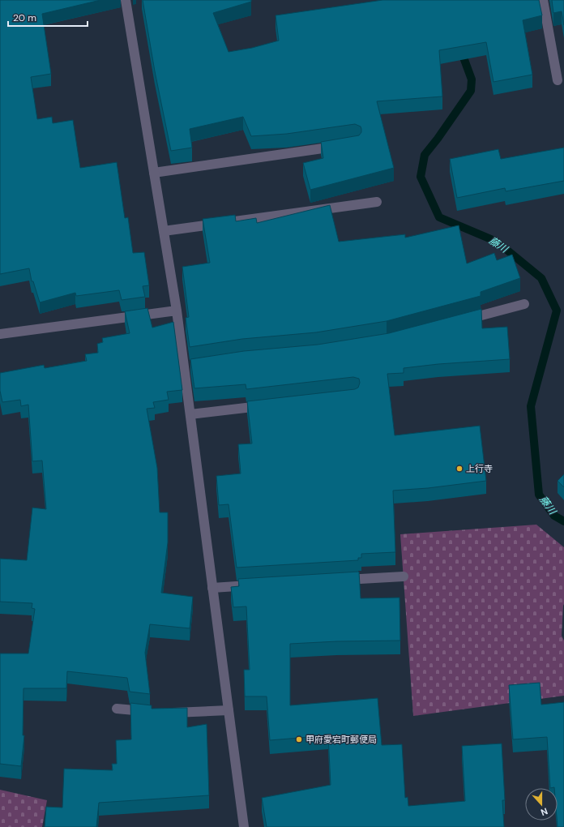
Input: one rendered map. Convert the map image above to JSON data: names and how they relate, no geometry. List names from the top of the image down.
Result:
{
  "water": ["藤川"],
  "places": ["上行寺", "甲府愛宕町郵便局"],
  "scale_bar": "20 m",
  "north": "bottom"
}
